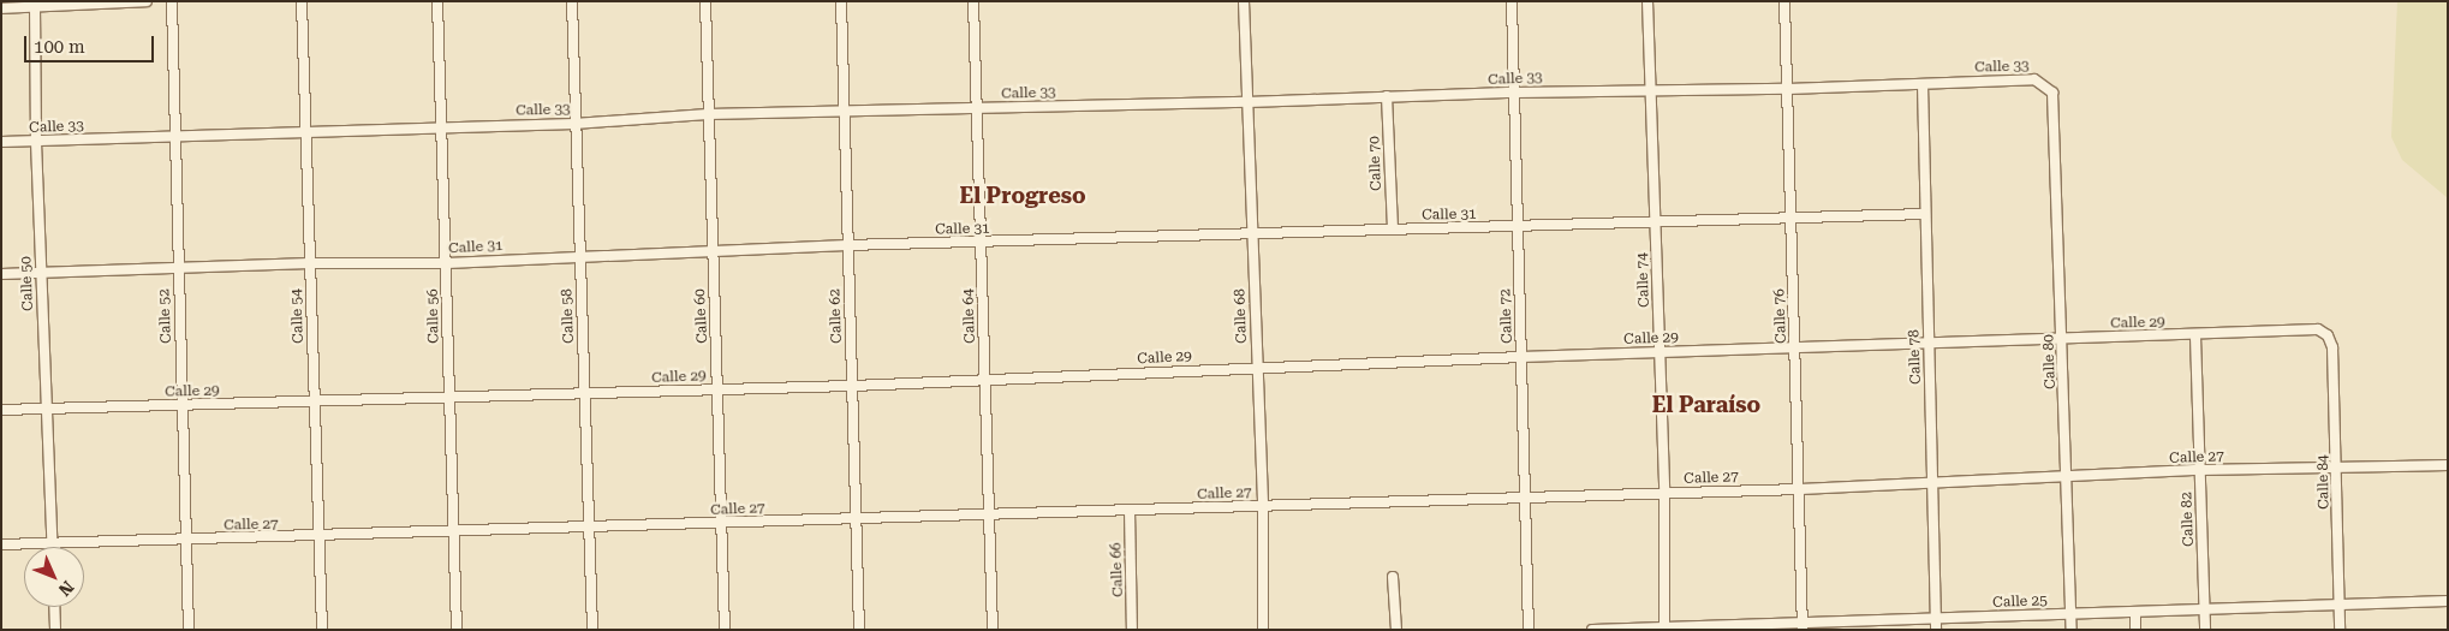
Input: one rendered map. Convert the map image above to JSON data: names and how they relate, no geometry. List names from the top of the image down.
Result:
{
  "streets": {
    "street": [
      "Calle 33",
      "Calle 70",
      "Calle 31",
      "Calle 74",
      "Calle 50",
      "Calle 52",
      "Calle 54",
      "Calle 56",
      "Calle 58",
      "Calle 60",
      "Calle 62",
      "Calle 64",
      "Calle 68",
      "Calle 72",
      "Calle 76",
      "Calle 29",
      "Calle 78",
      "Calle 80",
      "Calle 27",
      "Calle 84",
      "Calle 82",
      "Calle 66",
      "Calle 25"
    ]
  },
  "crossings": [
    ["Calle 33", "Calle 70"],
    ["Calle 33", "Calle 74"],
    ["Calle 33", "Calle 50"],
    ["Calle 33", "Calle 52"],
    ["Calle 33", "Calle 54"],
    ["Calle 33", "Calle 56"],
    ["Calle 33", "Calle 58"],
    ["Calle 33", "Calle 60"],
    ["Calle 33", "Calle 62"],
    ["Calle 33", "Calle 64"],
    ["Calle 33", "Calle 68"],
    ["Calle 33", "Calle 72"],
    ["Calle 33", "Calle 76"],
    ["Calle 33", "Calle 78"],
    ["Calle 33", "Calle 80"],
    ["Calle 70", "Calle 31"],
    ["Calle 31", "Calle 74"],
    ["Calle 31", "Calle 50"],
    ["Calle 31", "Calle 52"],
    ["Calle 31", "Calle 54"],
    ["Calle 31", "Calle 56"],
    ["Calle 31", "Calle 58"],
    ["Calle 31", "Calle 60"],
    ["Calle 31", "Calle 62"],
    ["Calle 31", "Calle 64"],
    ["Calle 31", "Calle 68"],
    ["Calle 31", "Calle 72"],
    ["Calle 31", "Calle 76"],
    ["Calle 31", "Calle 78"],
    ["Calle 74", "Calle 29"],
    ["Calle 74", "Calle 27"],
    ["Calle 74", "Calle 25"],
    ["Calle 50", "Calle 29"],
    ["Calle 50", "Calle 27"],
    ["Calle 52", "Calle 29"],
    ["Calle 52", "Calle 27"],
    ["Calle 54", "Calle 29"],
    ["Calle 54", "Calle 27"],
    ["Calle 56", "Calle 29"],
    ["Calle 56", "Calle 27"],
    ["Calle 58", "Calle 29"],
    ["Calle 58", "Calle 27"],
    ["Calle 60", "Calle 29"],
    ["Calle 60", "Calle 27"],
    ["Calle 62", "Calle 29"],
    ["Calle 62", "Calle 27"],
    ["Calle 64", "Calle 29"],
    ["Calle 64", "Calle 27"],
    ["Calle 68", "Calle 29"],
    ["Calle 68", "Calle 27"],
    ["Calle 72", "Calle 29"],
    ["Calle 72", "Calle 27"],
    ["Calle 76", "Calle 29"],
    ["Calle 76", "Calle 27"],
    ["Calle 76", "Calle 25"],
    ["Calle 29", "Calle 78"],
    ["Calle 29", "Calle 80"],
    ["Calle 29", "Calle 84"],
    ["Calle 29", "Calle 82"],
    ["Calle 78", "Calle 27"],
    ["Calle 78", "Calle 25"],
    ["Calle 80", "Calle 27"],
    ["Calle 80", "Calle 25"],
    ["Calle 27", "Calle 84"],
    ["Calle 27", "Calle 82"],
    ["Calle 27", "Calle 66"],
    ["Calle 84", "Calle 25"],
    ["Calle 82", "Calle 25"]
  ],
  "districts": ["El Progreso", "El Paraíso"],
  "scale_bar": "100 m",
  "north": "bottom right"
}
